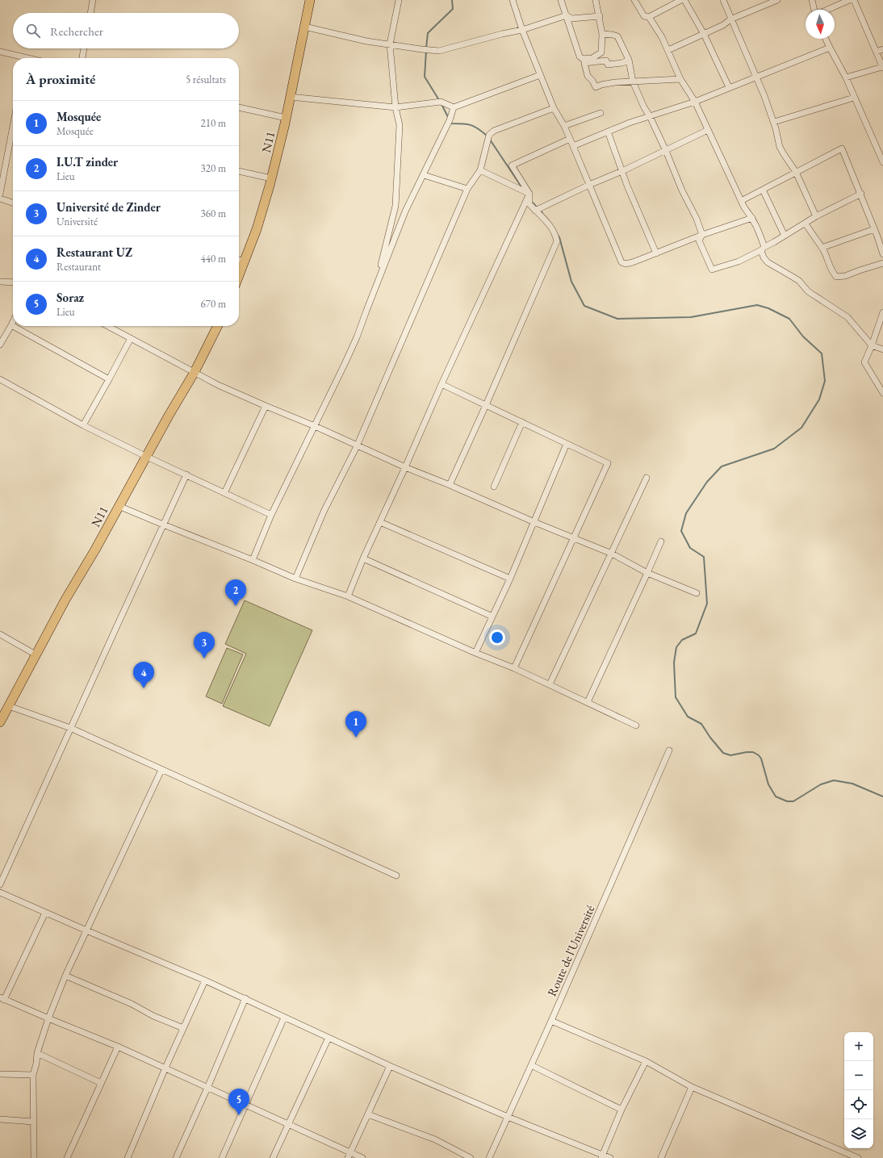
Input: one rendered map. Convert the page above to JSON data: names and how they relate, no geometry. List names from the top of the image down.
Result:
{
  "streets": {
    "main road": ["N11"],
    "street": ["Route de l'Université"]
  },
  "north": "bottom",
  "page": {
    "search": "Rechercher",
    "heading": ["À proximité", "5 résultats"],
    "list": [
      {
        "mark": "1",
        "name": "Mosquée",
        "note": "Mosquée",
        "value": "210 m"
      },
      {
        "mark": "2",
        "name": "I.U.T zinder",
        "note": "Lieu",
        "value": "320 m"
      },
      {
        "mark": "3",
        "name": "Université de Zinder",
        "note": "Université",
        "value": "360 m"
      },
      {
        "mark": "4",
        "name": "Restaurant UZ",
        "note": "Restaurant",
        "value": "440 m"
      },
      {
        "mark": "5",
        "name": "Soraz",
        "note": "Lieu",
        "value": "670 m"
      }
    ],
    "pins": [
      "2",
      "3",
      "4",
      "1",
      "5"
    ],
    "map_buttons": ["+", "−"]
  }
}
